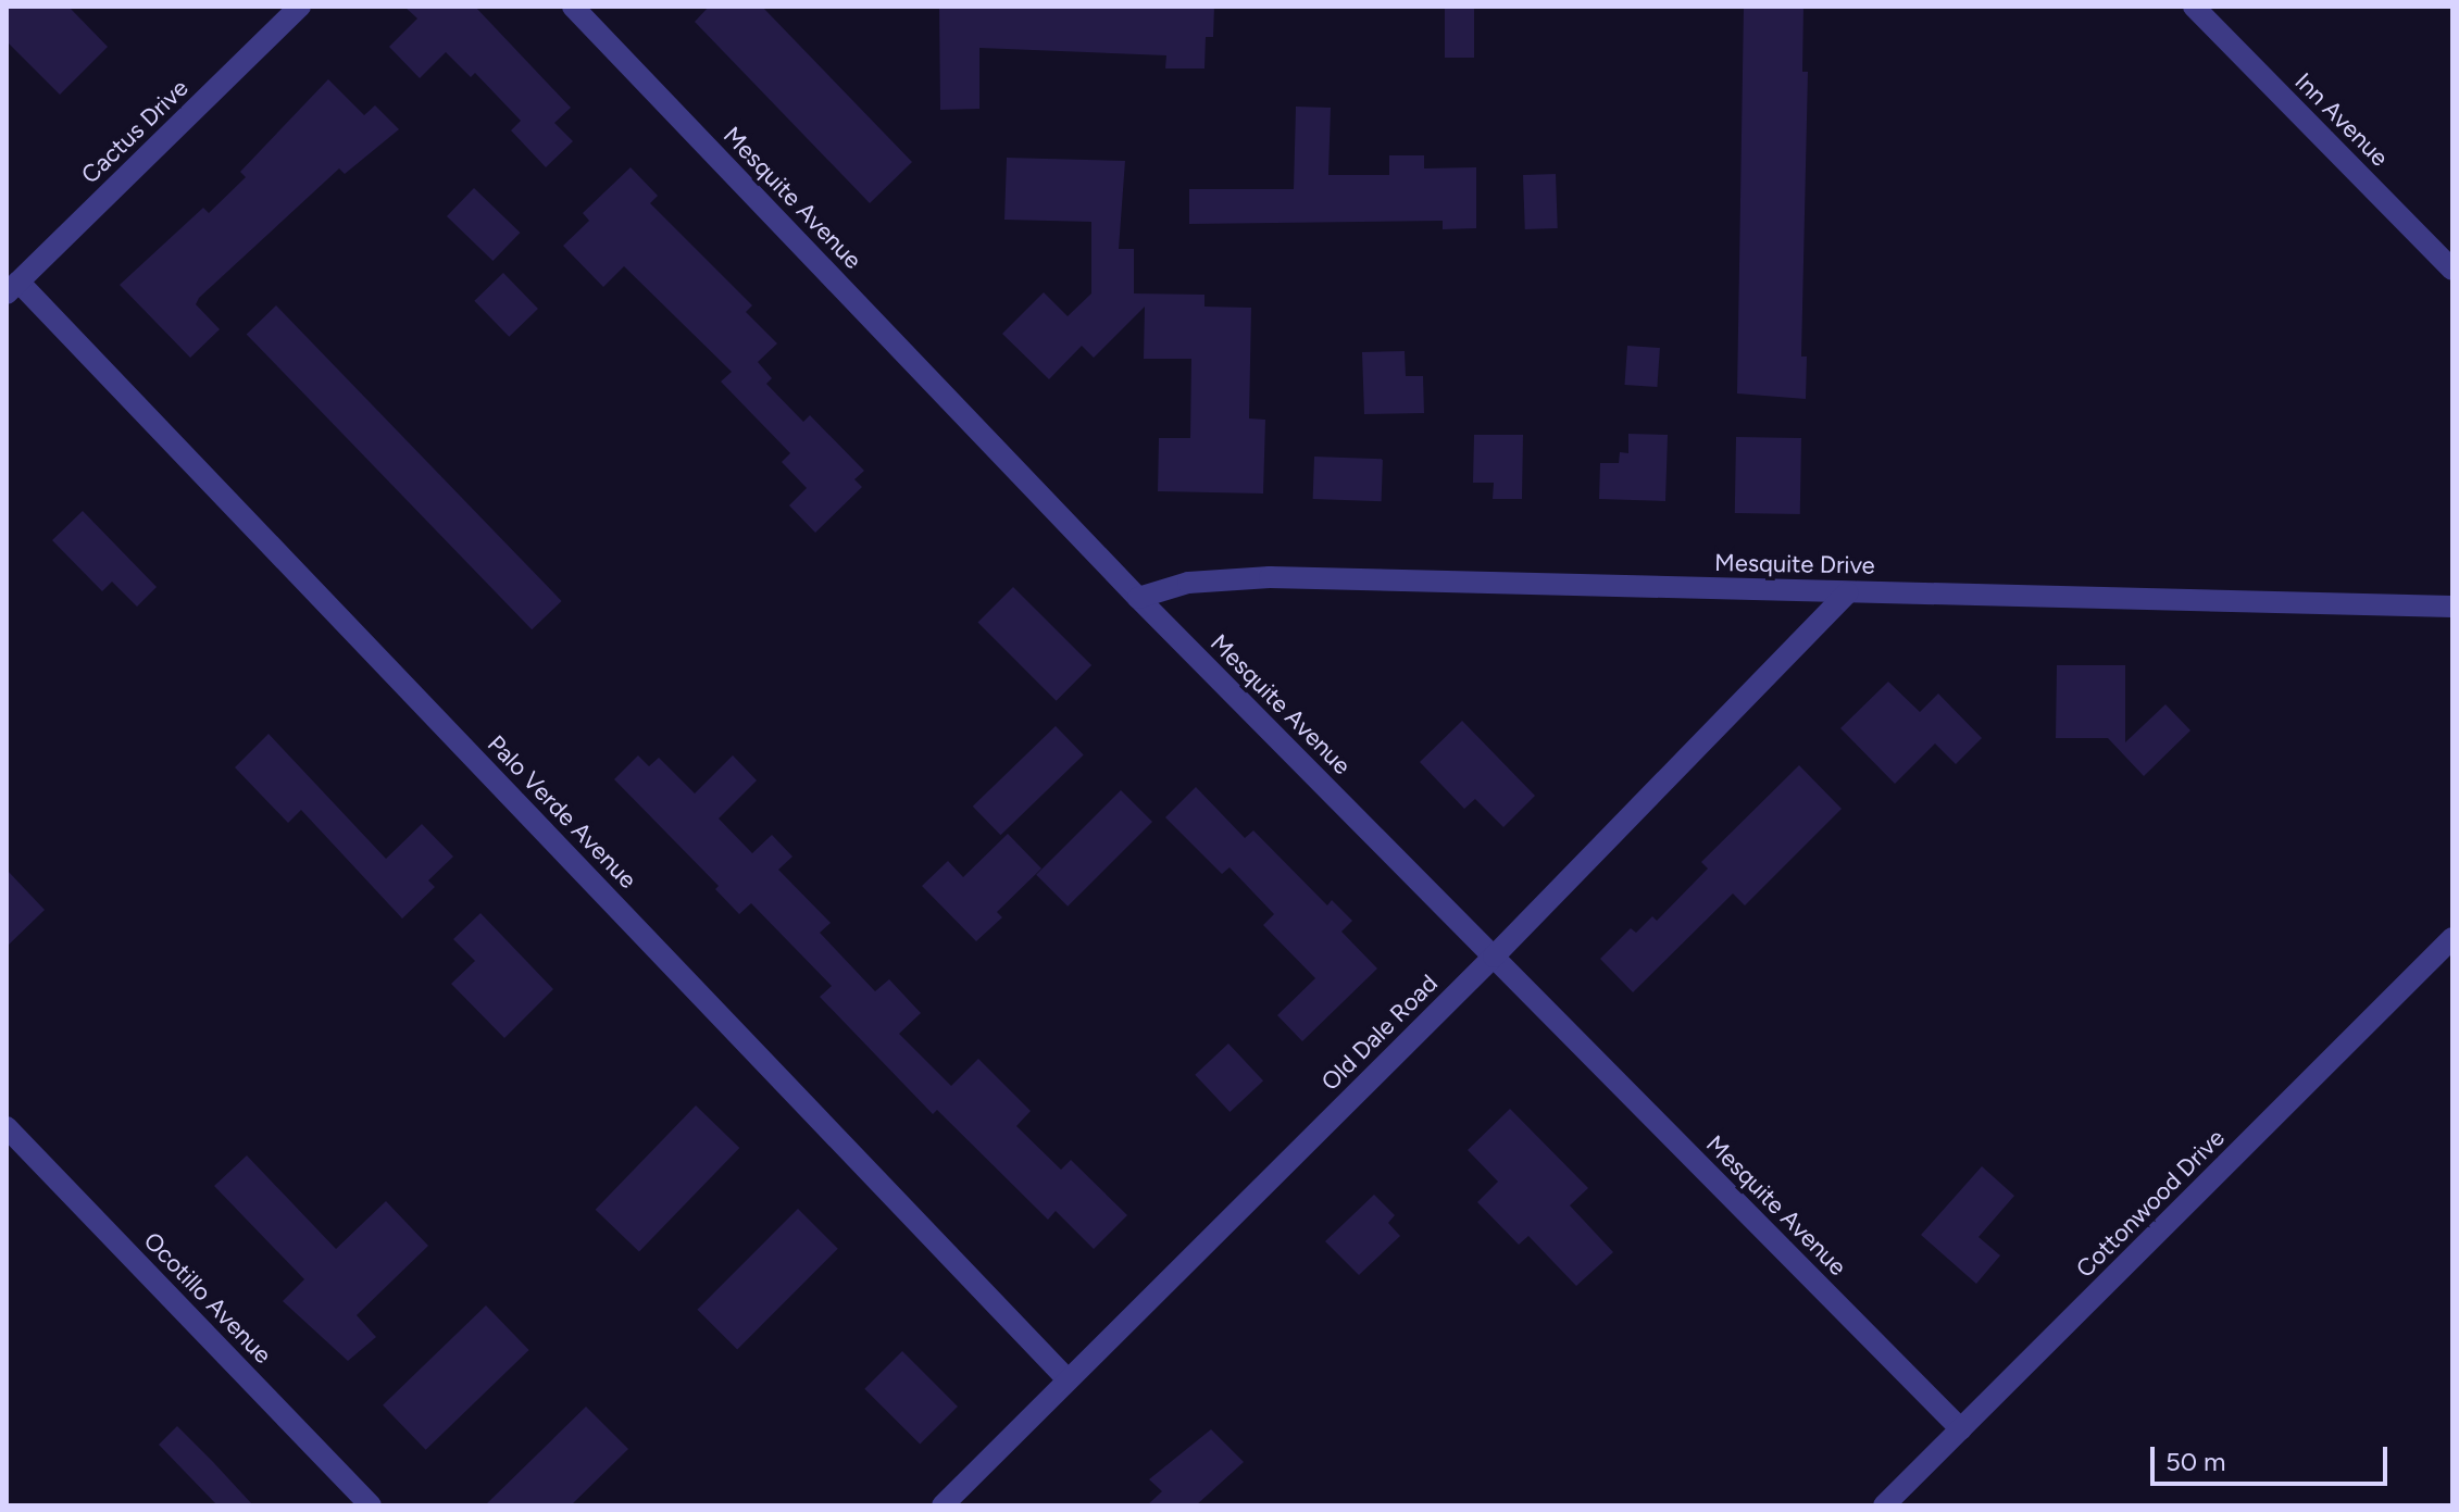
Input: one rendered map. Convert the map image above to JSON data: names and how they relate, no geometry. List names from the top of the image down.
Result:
{
  "streets": {
    "street": [
      "Inn Avenue",
      "Cactus Drive",
      "Mesquite Avenue",
      "Mesquite Drive",
      "Palo Verde Avenue",
      "Old Dale Road",
      "Cottonwood Drive",
      "Ocotillo Avenue"
    ]
  },
  "crossings": [
    ["Cactus Drive", "Palo Verde Avenue"],
    ["Mesquite Avenue", "Mesquite Drive"],
    ["Mesquite Avenue", "Old Dale Road"],
    ["Mesquite Avenue", "Cottonwood Drive"],
    ["Mesquite Drive", "Old Dale Road"],
    ["Palo Verde Avenue", "Old Dale Road"]
  ],
  "scale_bar": "50 m"
}
